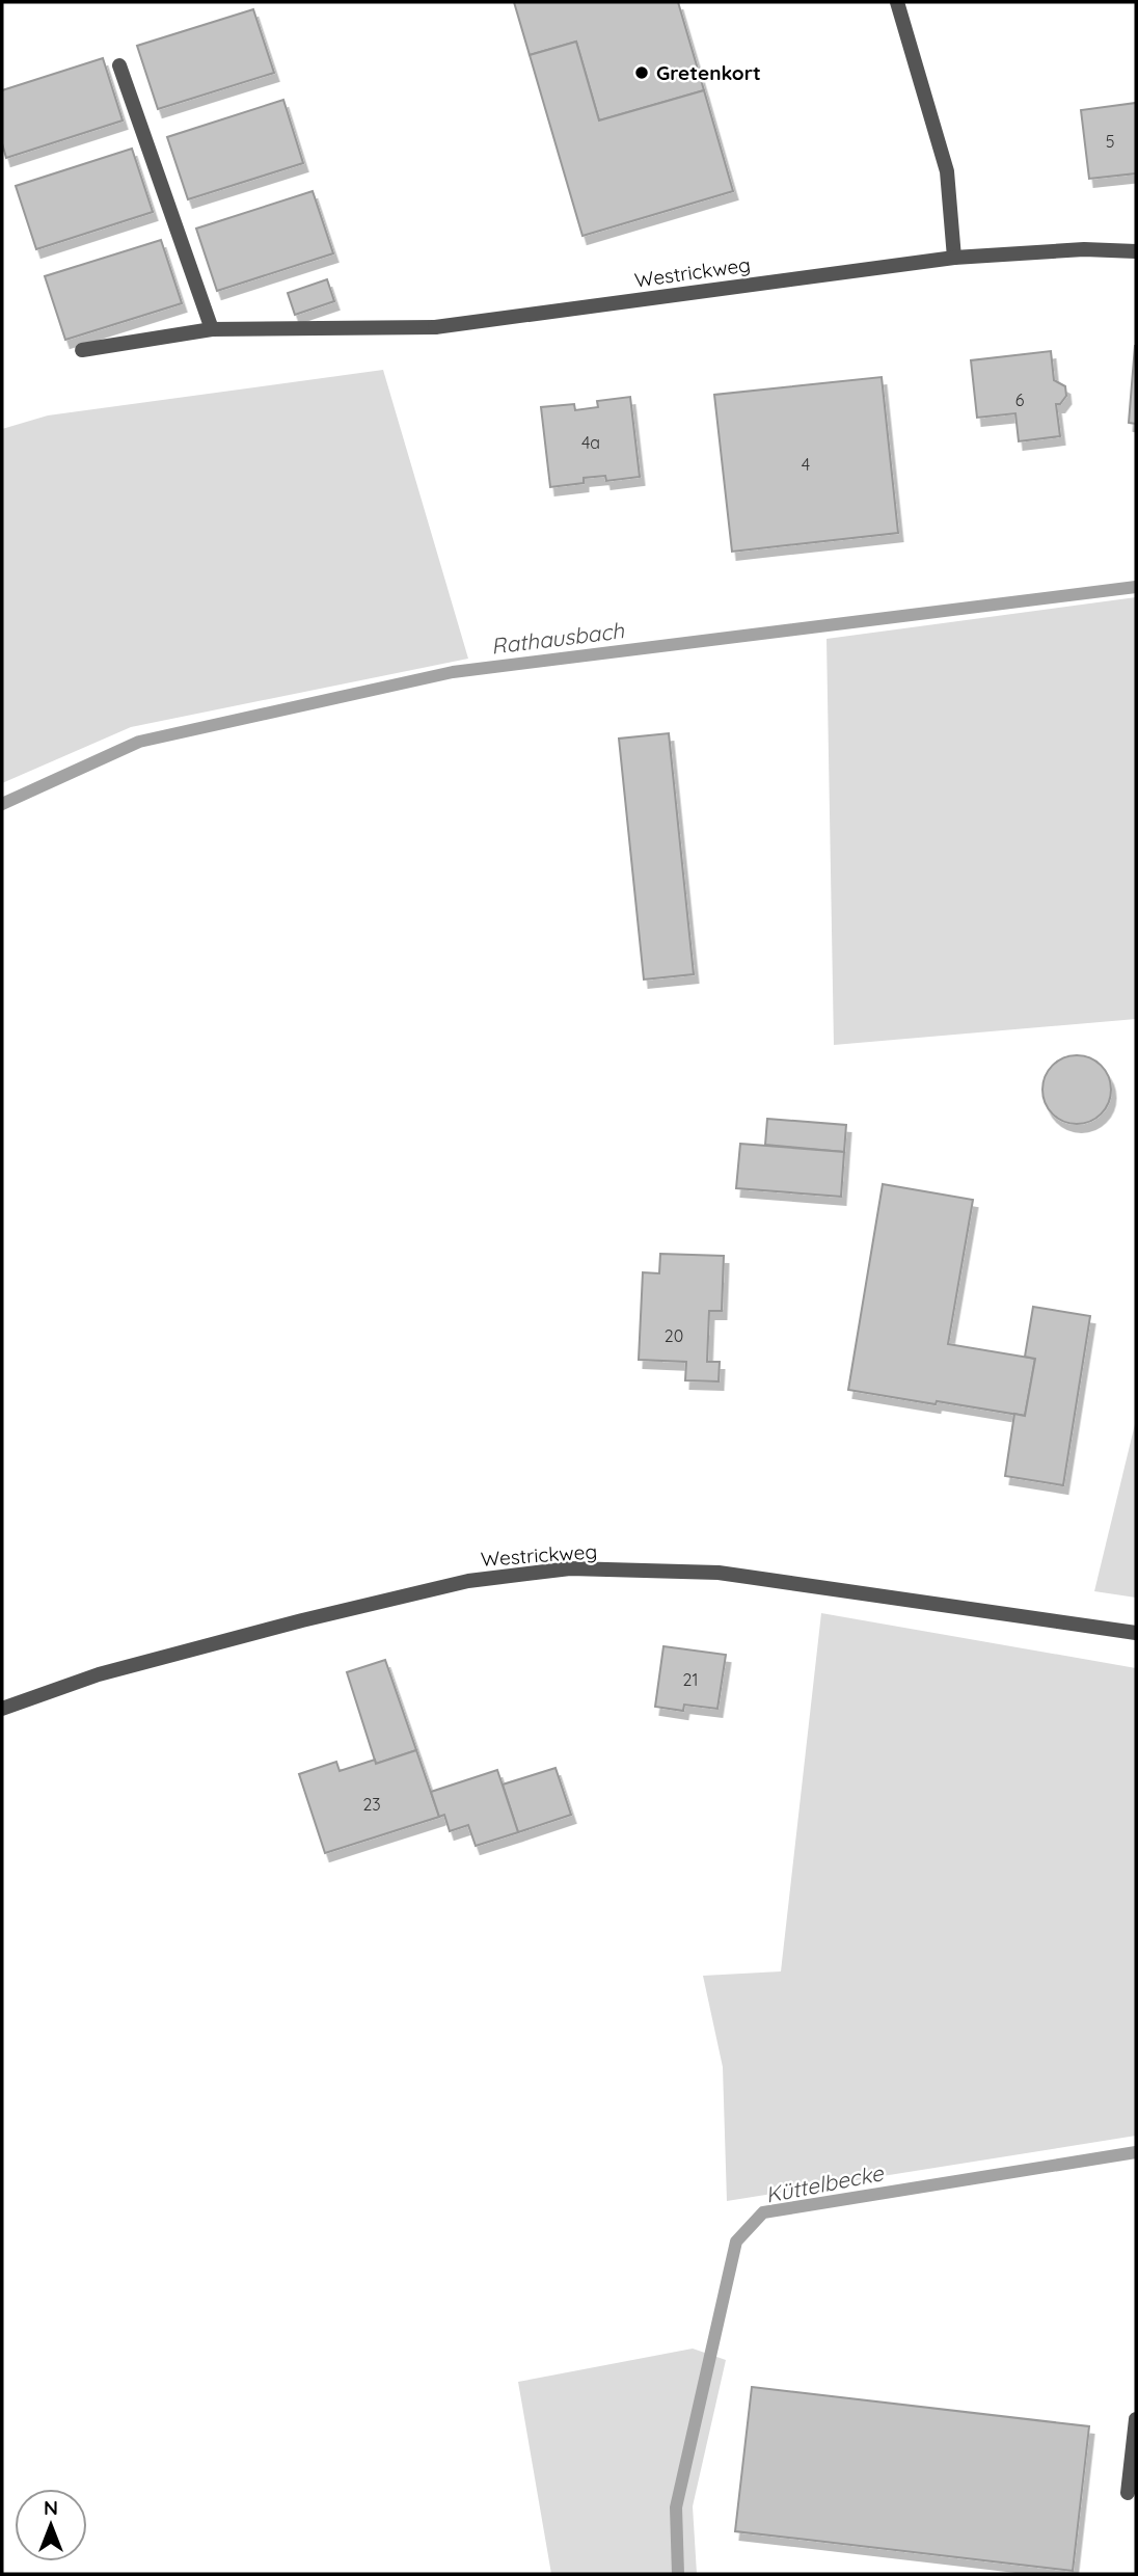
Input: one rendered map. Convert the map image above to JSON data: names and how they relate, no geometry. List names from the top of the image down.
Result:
{
  "streets": {
    "street": ["Westrickweg"]
  },
  "water": ["Rathausbach", "Küttelbecke"],
  "places": ["Gretenkort"],
  "house_numbers": [
    "5",
    "6",
    "4a",
    "4",
    "20",
    "21",
    "23"
  ],
  "north": "top"
}
